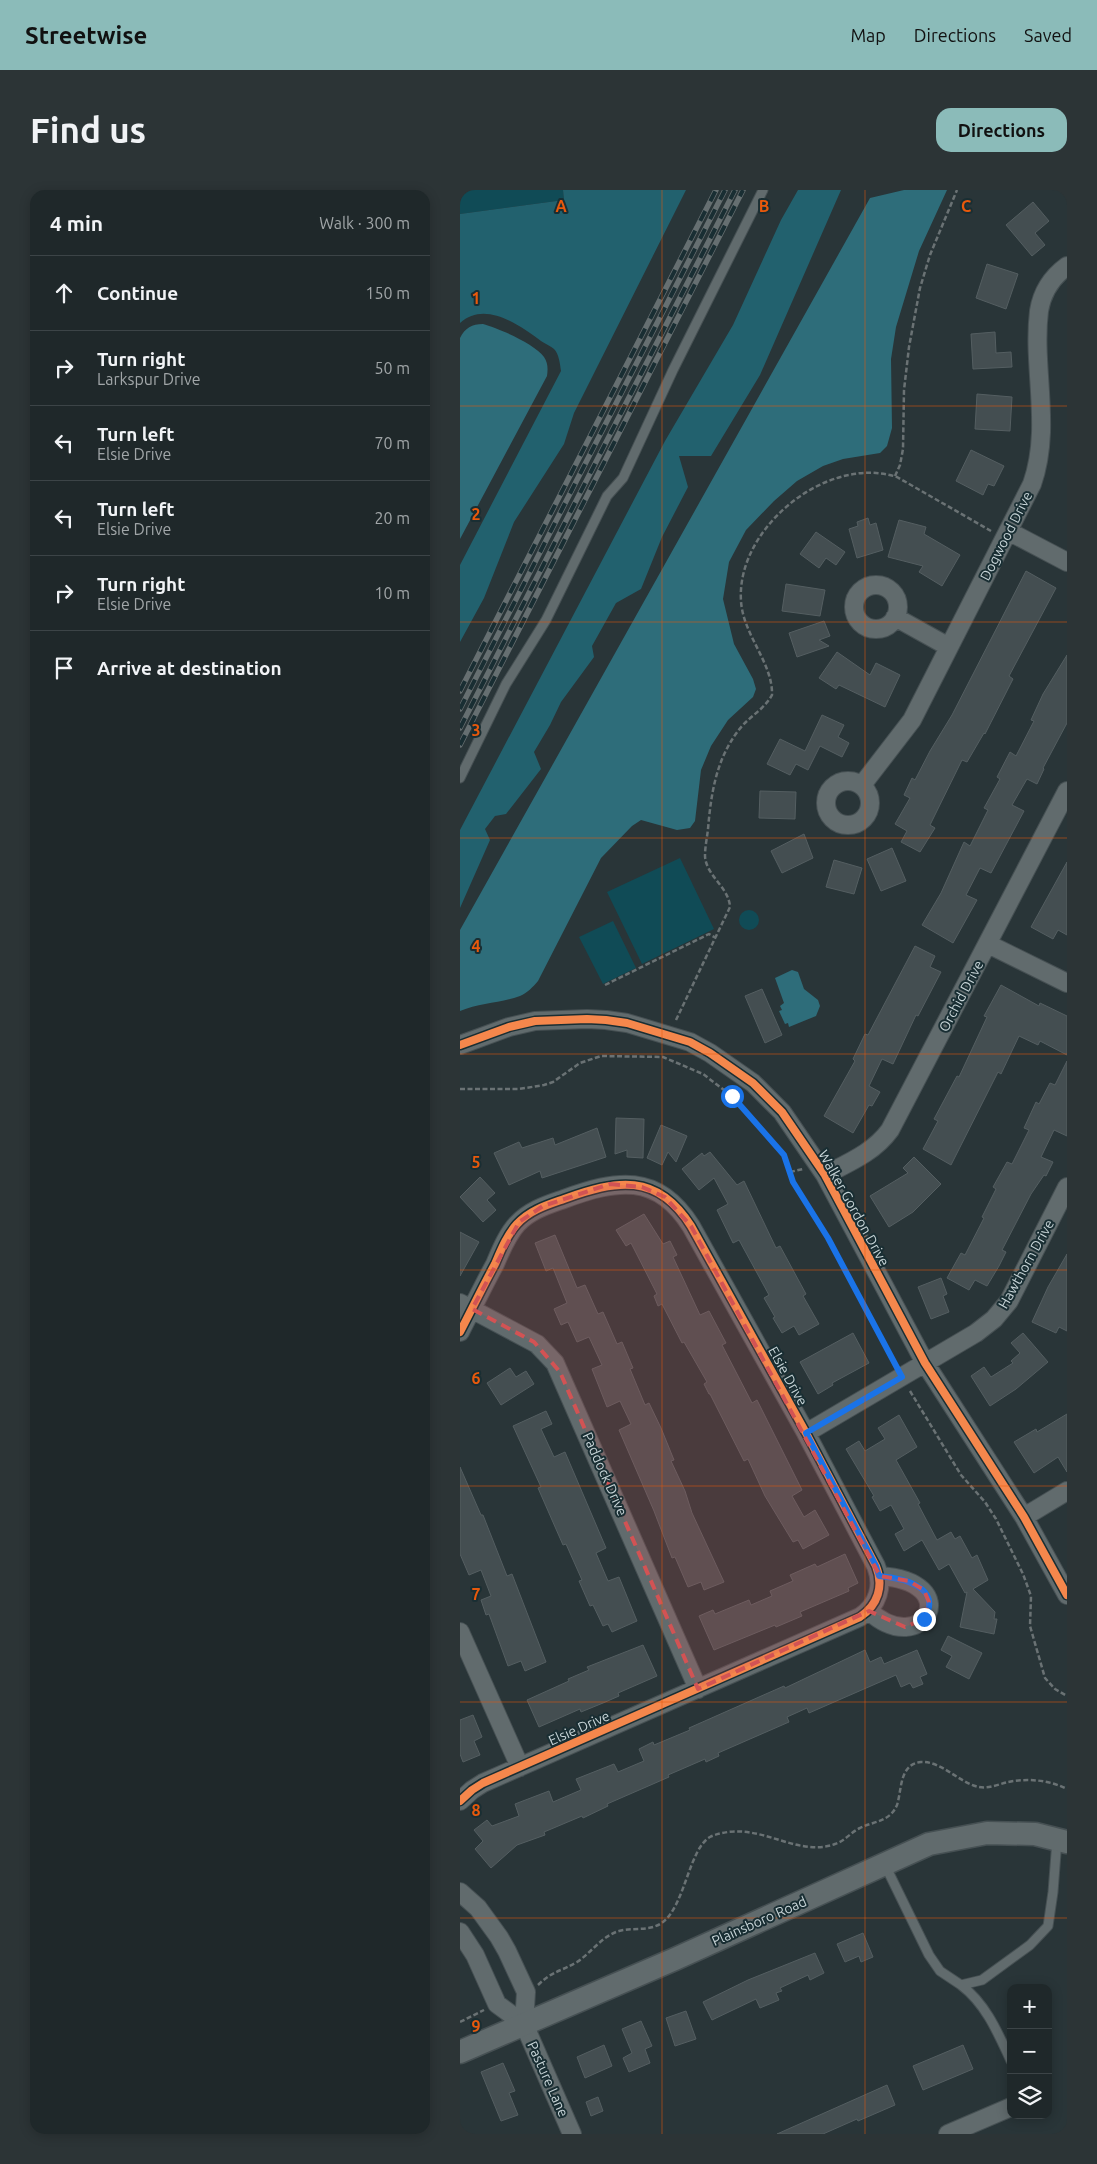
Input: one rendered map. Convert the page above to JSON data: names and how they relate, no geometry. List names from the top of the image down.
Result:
{
  "streets": {
    "street": [
      "Dogwood Drive",
      "Orchid Drive",
      "Walker Gordon Drive",
      "Hawthorn Drive",
      "Elsie Drive",
      "Paddock Drive",
      "Plainsboro Road",
      "Pasture Lane"
    ]
  },
  "crossings": [
    ["Orchid Drive", "Walker Gordon Drive"],
    ["Walker Gordon Drive", "Hawthorn Drive"],
    ["Hawthorn Drive", "Elsie Drive"],
    ["Elsie Drive", "Paddock Drive"],
    ["Plainsboro Road", "Pasture Lane"]
  ],
  "page": {
    "header": "Streetwise",
    "nav": ["Map", "Directions", "Saved"],
    "buttons": "Directions",
    "title": "Find us",
    "heading": ["4 min", "Walk · 300 m"],
    "list": [
      ["Continue", "150 m"],
      ["Turn right", "Larkspur Drive", "50 m"],
      ["Turn left", "Elsie Drive", "70 m"],
      ["Turn left", "Elsie Drive", "20 m"],
      ["Turn right", "Elsie Drive", "10 m"],
      "Arrive at destination"
    ],
    "map_buttons": ["+", "−"]
  },
  "grid": {
    "columns": ["A", "B", "C"],
    "rows": [
      "1",
      "2",
      "3",
      "4",
      "5",
      "6",
      "7",
      "8",
      "9"
    ]
  }
}
